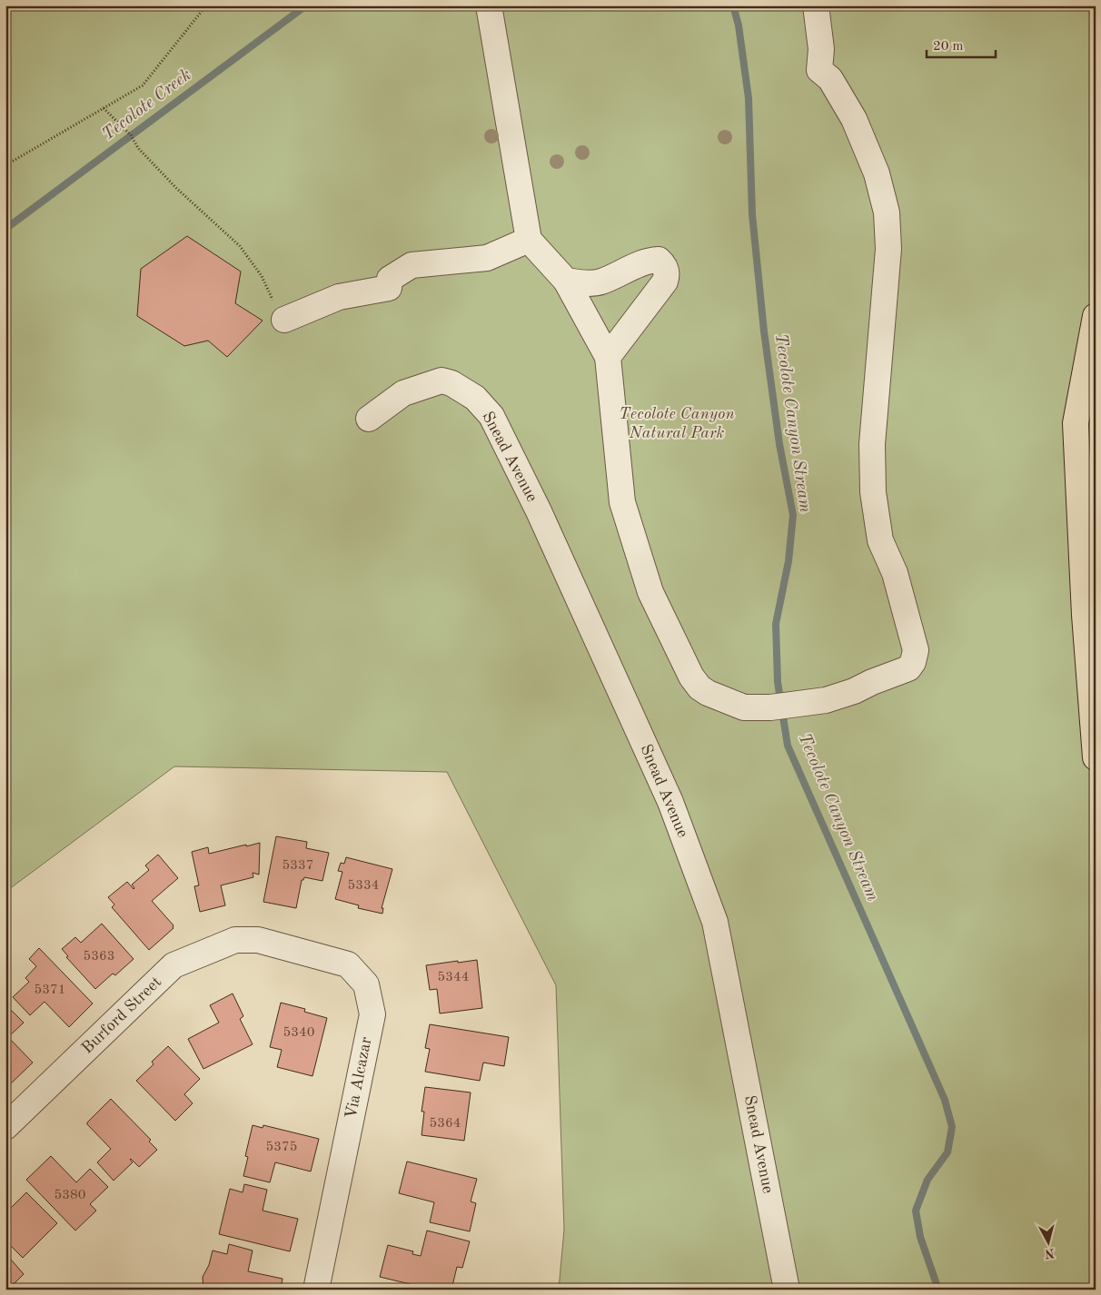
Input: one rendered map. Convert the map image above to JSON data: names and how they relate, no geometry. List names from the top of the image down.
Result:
{
  "streets": {
    "street": ["Snead Avenue", "Burford Street", "Via Alcazar"]
  },
  "crossings": [
    ["Burford Street", "Via Alcazar"]
  ],
  "water": ["Tecolote Creek", "Tecolote Canyon Stream"],
  "parks": ["Tecolote Canyon Natural Park"],
  "house_numbers": [
    "5337",
    "5334",
    "5363",
    "5344",
    "5371",
    "5340",
    "5364",
    "5375",
    "5380"
  ],
  "scale_bar": "20 m",
  "north": "bottom"
}
